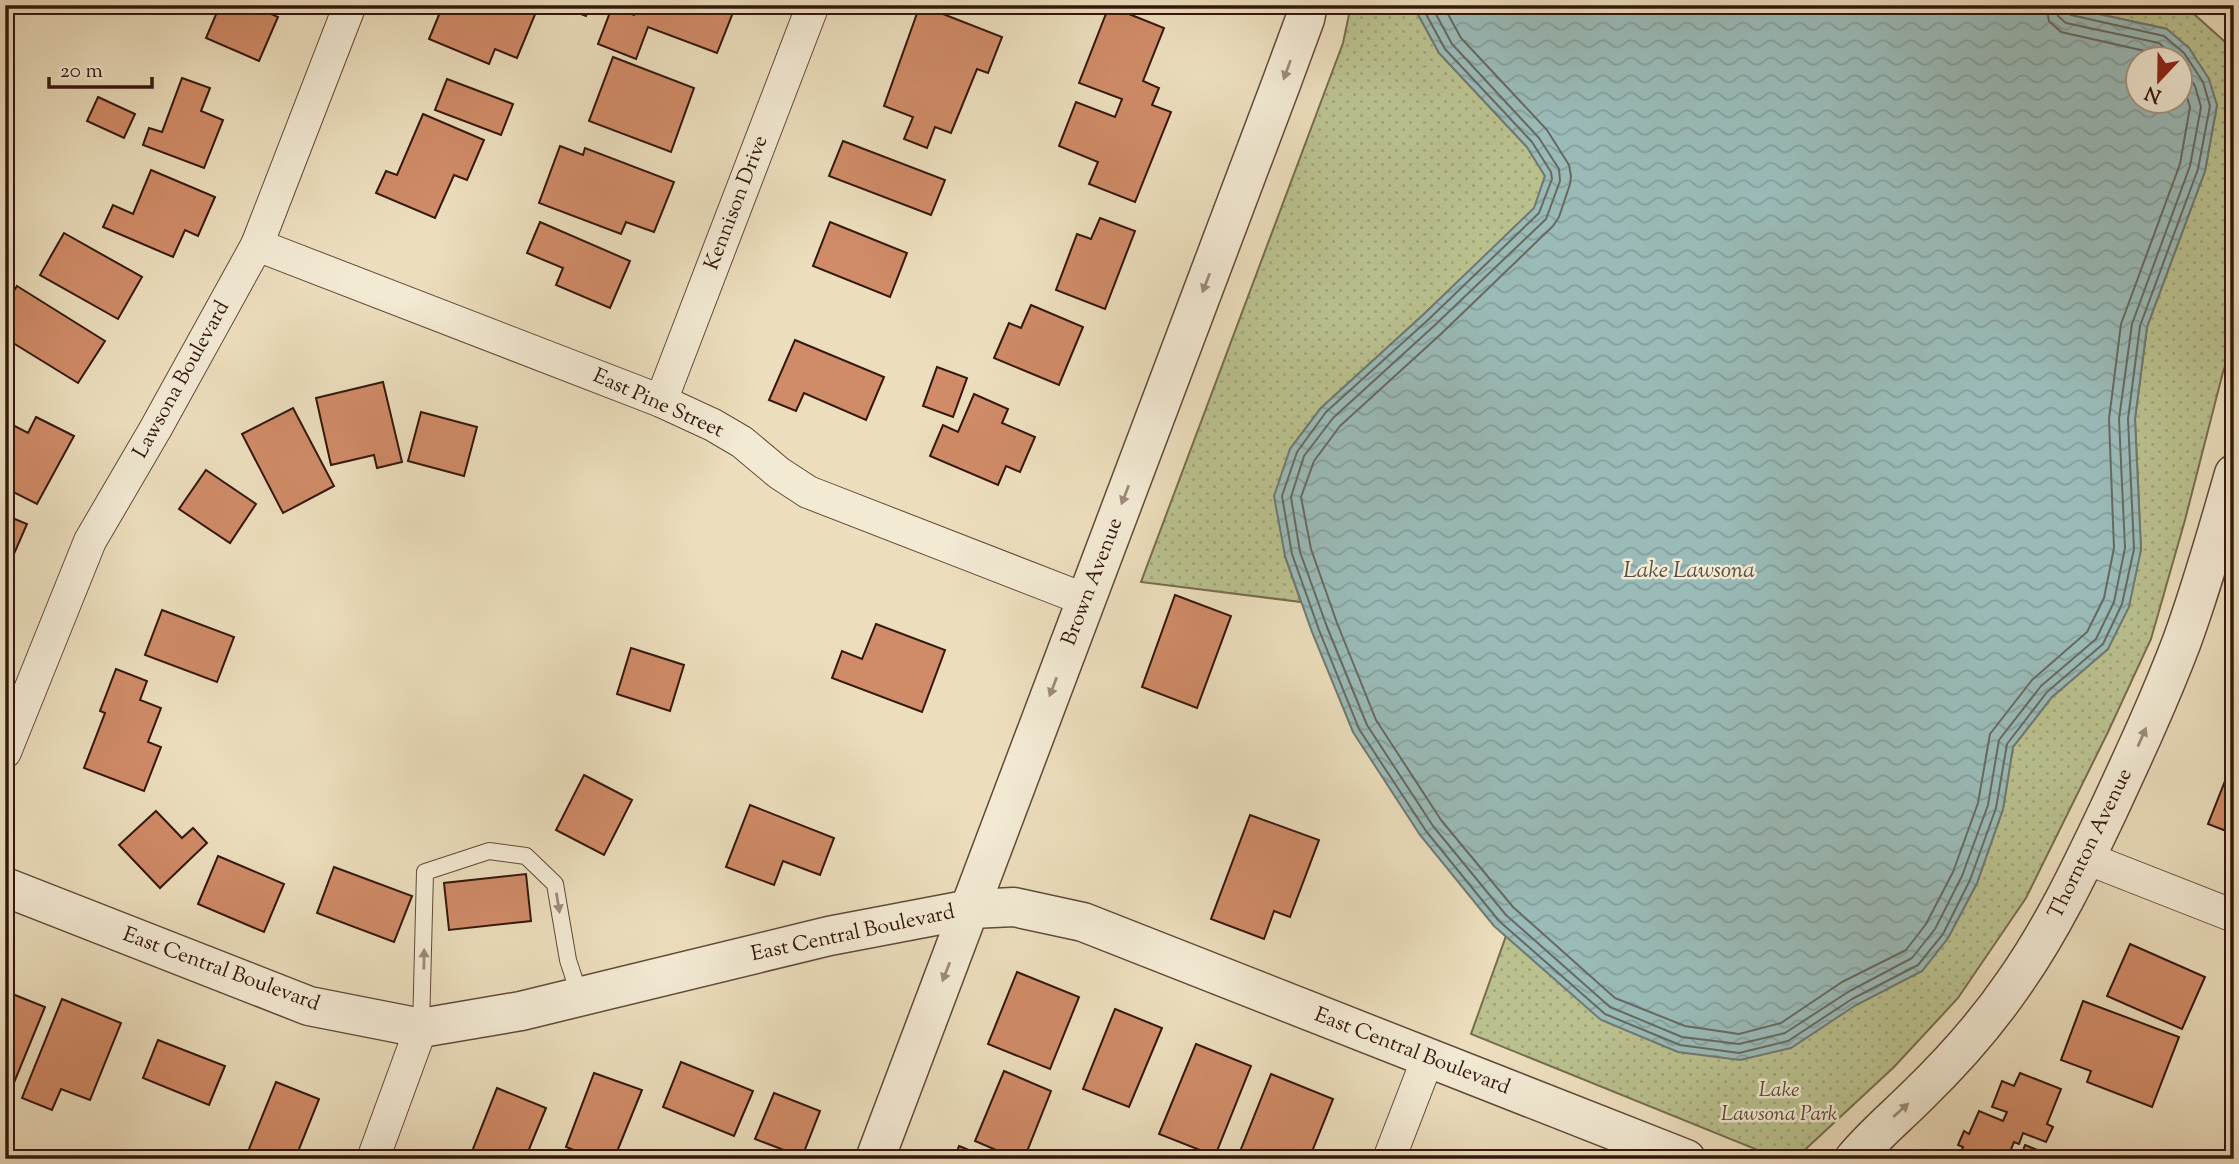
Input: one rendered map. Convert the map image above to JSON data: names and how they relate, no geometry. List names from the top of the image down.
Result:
{
  "streets": {
    "street": [
      "Kennison Drive",
      "Lawsona Boulevard",
      "East Pine Street",
      "Brown Avenue",
      "Thornton Avenue",
      "East Central Boulevard"
    ]
  },
  "crossings": [
    ["Kennison Drive", "East Pine Street"],
    ["Lawsona Boulevard", "East Pine Street"],
    ["East Pine Street", "Brown Avenue"],
    ["Brown Avenue", "East Central Boulevard"]
  ],
  "one_way": ["Brown Avenue", "Thornton Avenue"],
  "water": ["Lake Lawsona"],
  "parks": ["Lake Lawsona Park"],
  "scale_bar": "20 m",
  "north": "bottom"
}
